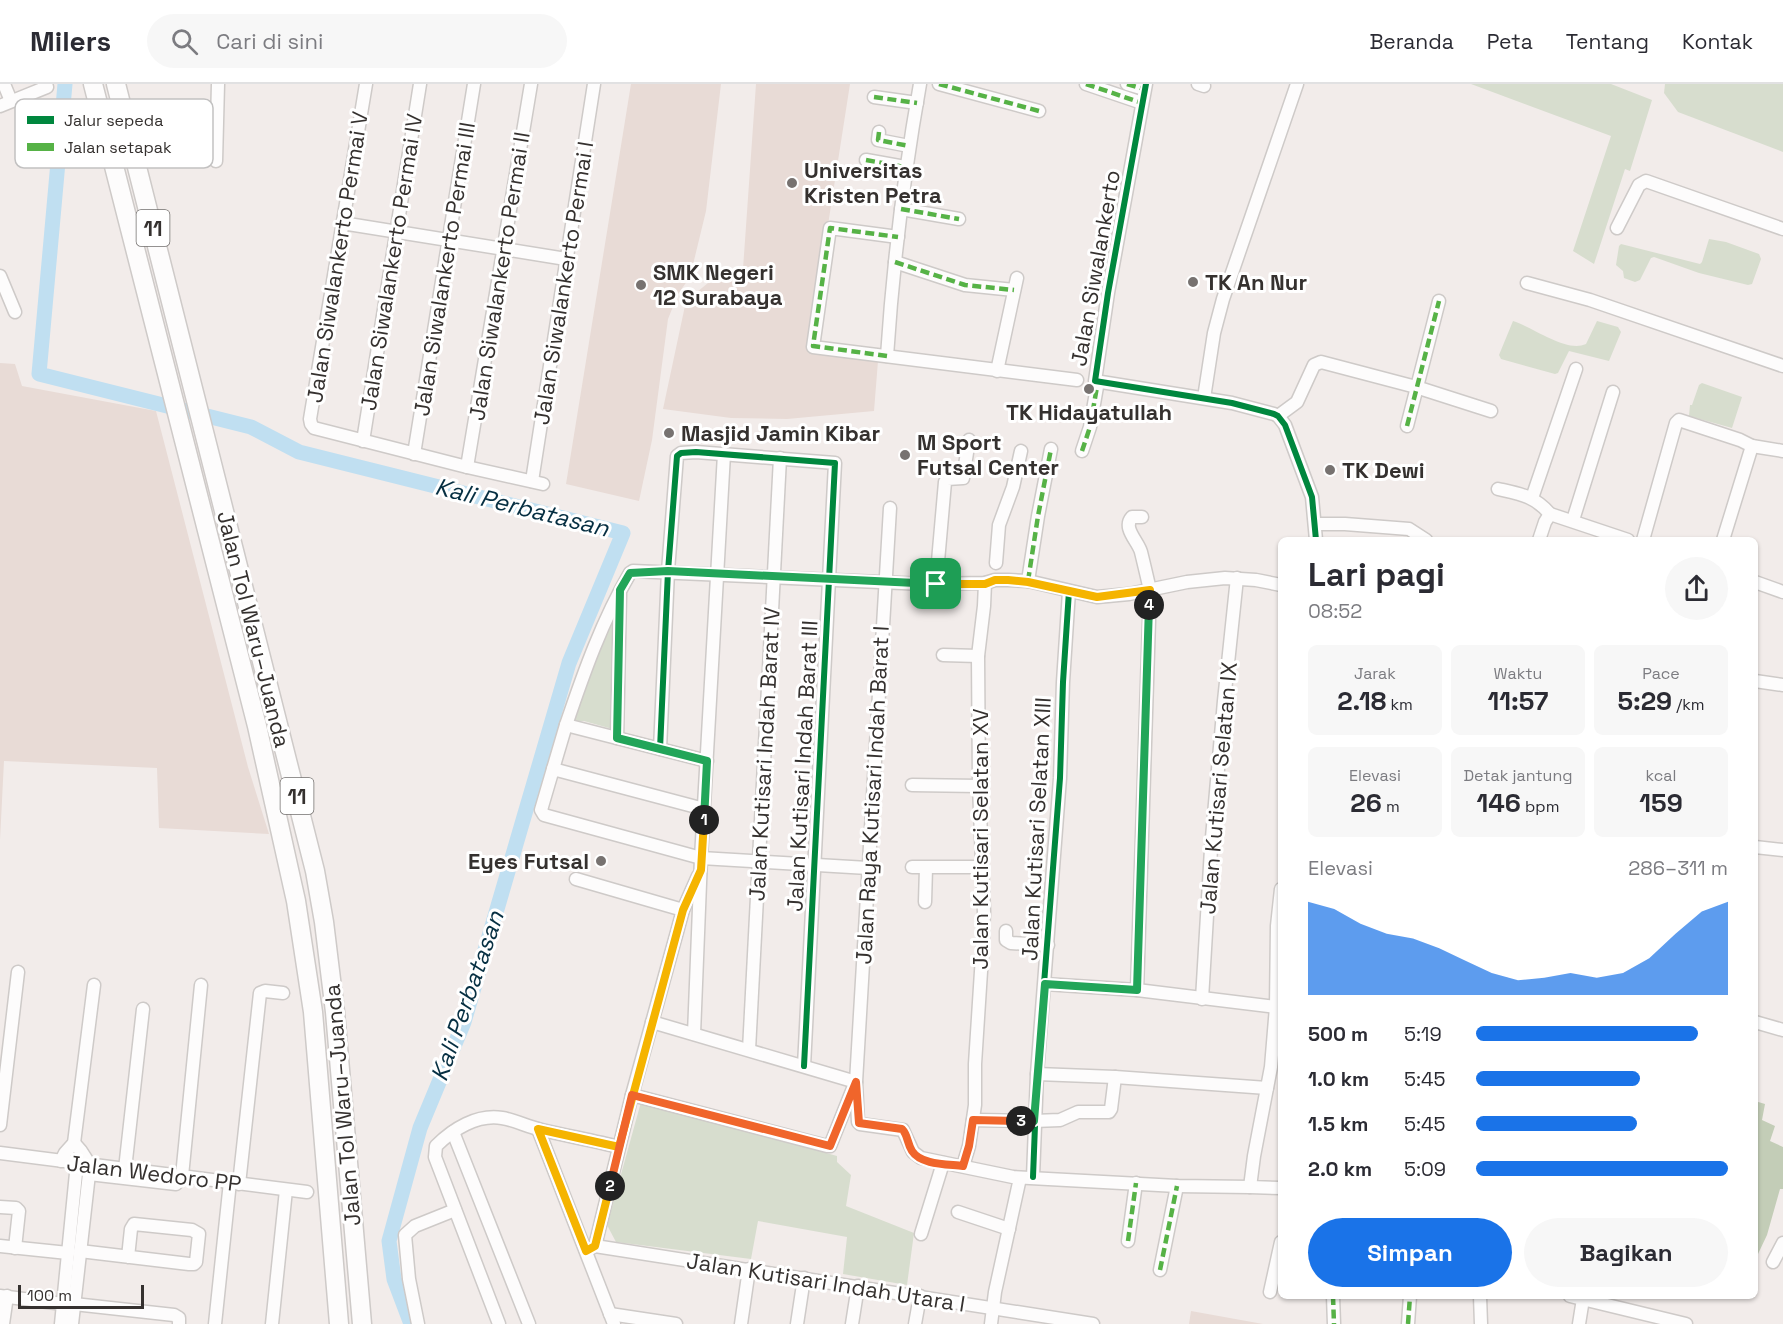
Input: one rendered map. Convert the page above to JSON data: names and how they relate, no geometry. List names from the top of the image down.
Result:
{
  "streets": {
    "highway": ["11", "Jalan Tol Waru–Juanda"],
    "street": [
      "Jalan Siwalankerto Permai V",
      "Jalan Siwalankerto Permai IV",
      "Jalan Siwalankerto",
      "Jalan Siwalankerto Permai III",
      "Jalan Siwalankerto Permai II",
      "Jalan Siwalankerto Permai I",
      "Jalan Kutisari Indah Barat IV",
      "Jalan Kutisari Indah Barat III",
      "Jalan Kutisari Selatan IX",
      "Jalan Raya Kutisari Indah Barat I",
      "Jalan Kutisari Selatan XIII",
      "Jalan Kutisari Selatan XV",
      "Jalan Wedoro PP",
      "Jalan Kutisari Indah Utara I"
    ]
  },
  "crossings": [
    ["Jalan Siwalankerto Permai V", "Jalan Siwalankerto Permai IV"],
    ["Jalan Siwalankerto Permai II", "Jalan Siwalankerto Permai I"],
    ["Jalan Kutisari Indah Barat IV", "Jalan Kutisari Indah Barat III"]
  ],
  "water": ["Kali Perbatasan"],
  "places": [
    "Universitas Kristen Petra",
    "TK An Nur",
    "SMK Negeri 12 Surabaya",
    "TK Hidayatullah",
    "Masjid Jamin Kibar",
    "M Sport Futsal Center",
    "TK Dewi",
    "Eyes Futsal"
  ],
  "legend": ["Jalur sepeda", "Jalan setapak"],
  "scale_bar": "100 m",
  "page": {
    "header": "Milers",
    "search": "Cari di sini",
    "nav": [
      "Beranda",
      "Peta",
      "Tentang",
      "Kontak"
    ],
    "heading": ["Lari pagi", "08:52"],
    "pins": [
      "4",
      "1",
      "3",
      "2"
    ],
    "stats": [
      ["Jarak", "2.18 km"],
      ["Waktu", "11:57"],
      ["Pace", "5:29 /km"],
      ["Elevasi", "26 m"],
      ["Detak jantung", "146 bpm"],
      ["kcal", "159"]
    ],
    "chart": ["Elevasi", "286–311 m"],
    "list": [
      {
        "name": "500 m",
        "note": "5:19"
      },
      {
        "name": "1.0 km",
        "note": "5:45"
      },
      {
        "name": "1.5 km",
        "note": "5:45"
      },
      {
        "name": "2.0 km",
        "note": "5:09"
      }
    ],
    "buttons": ["Simpan", "Bagikan"],
    "scale": "100 m"
  }
}
